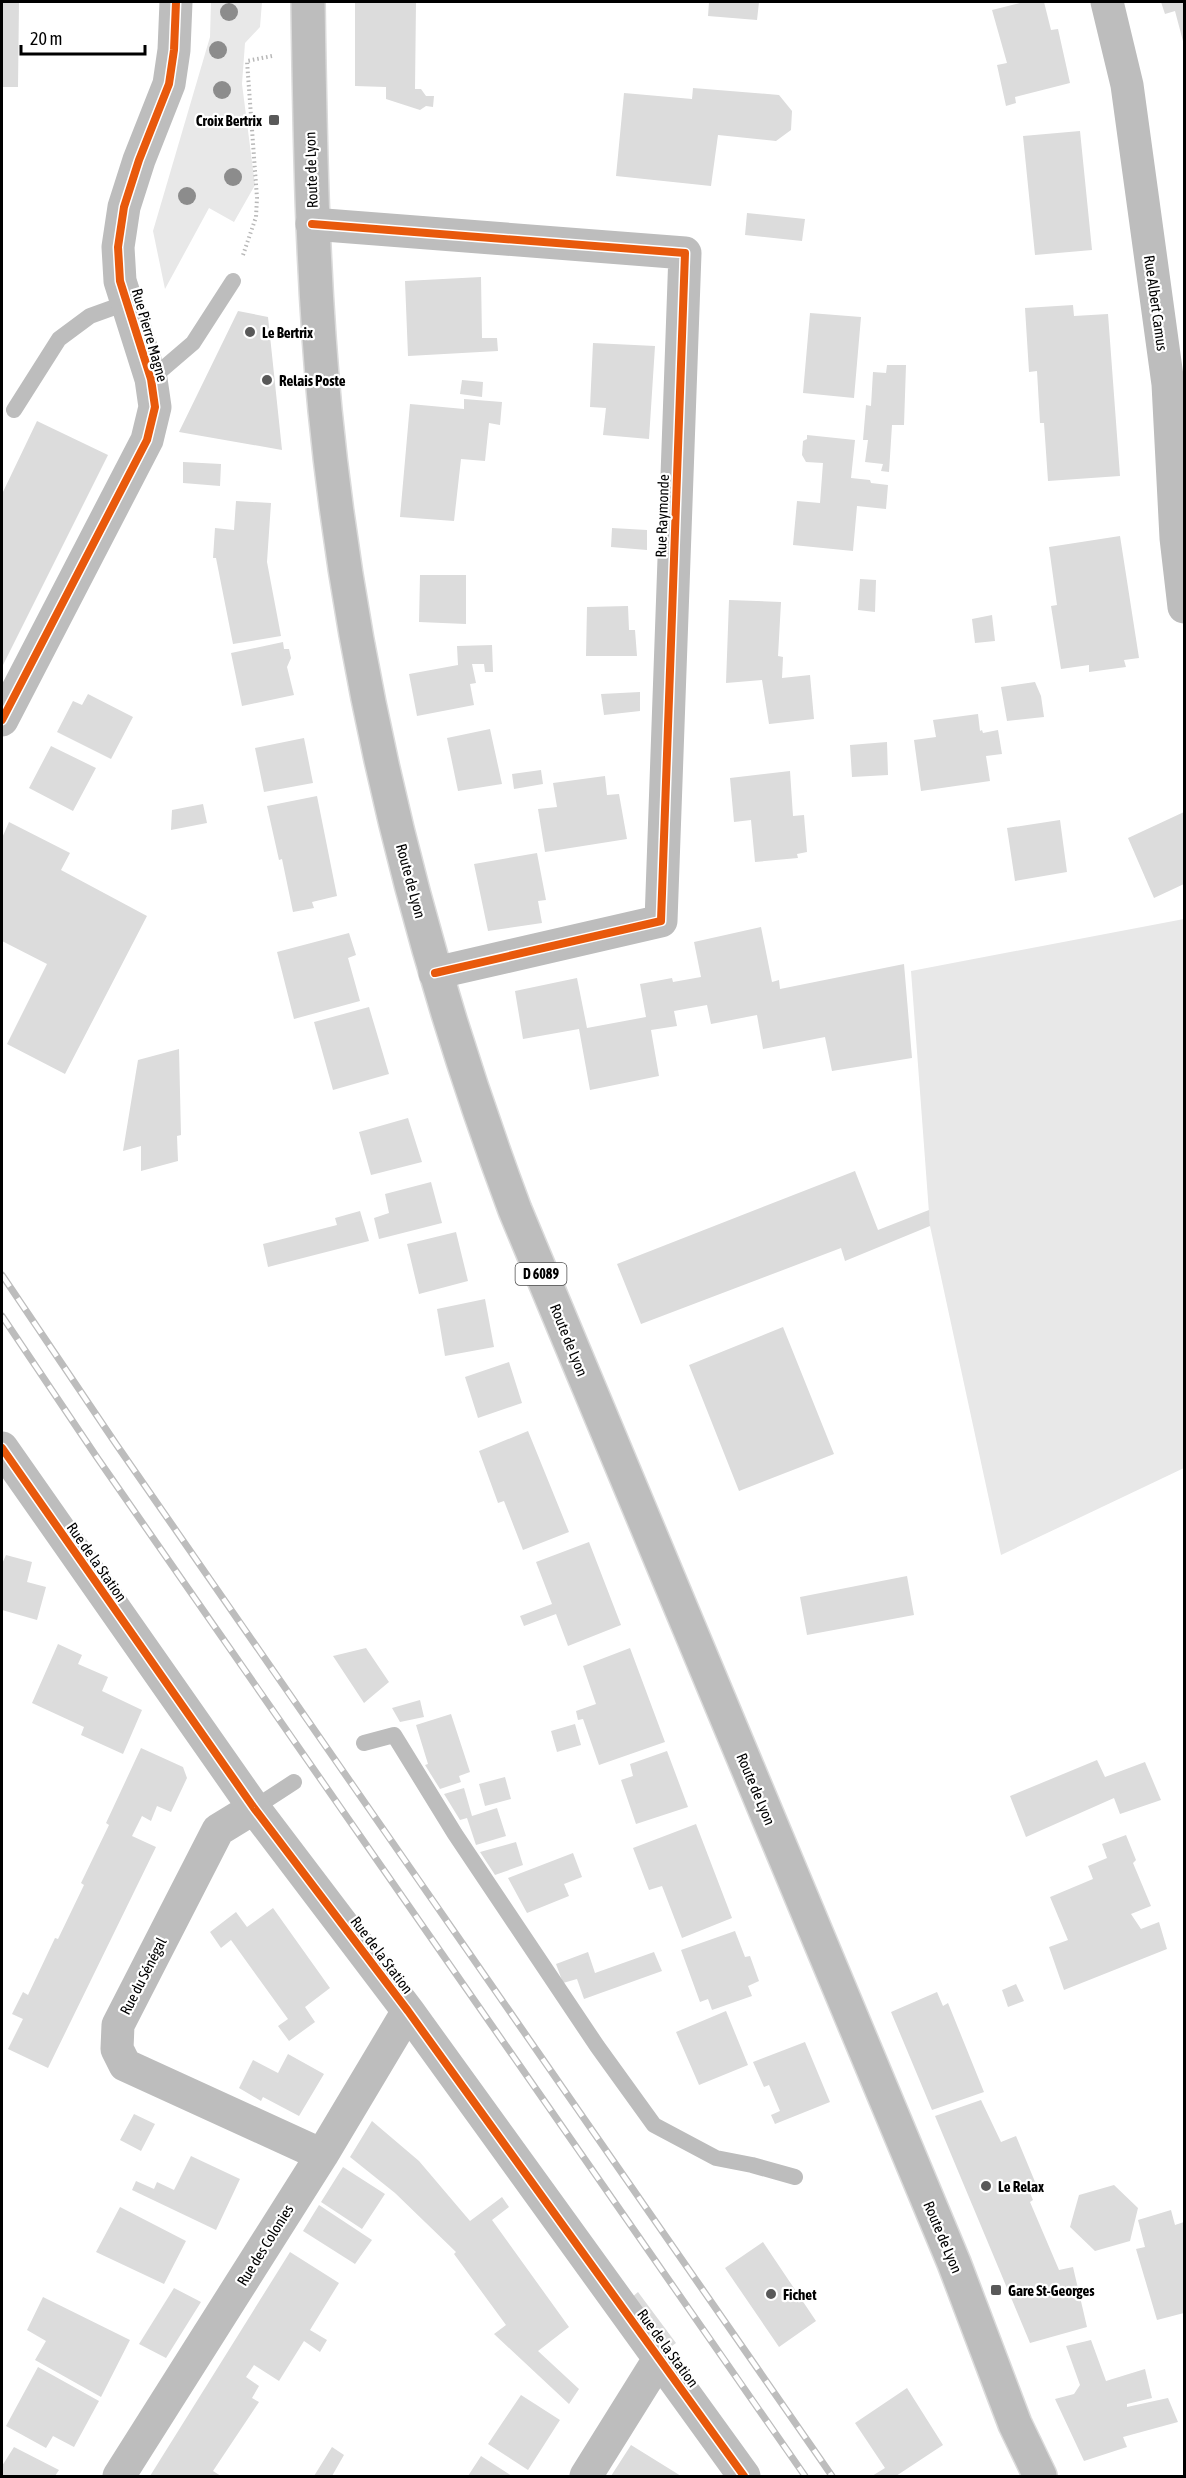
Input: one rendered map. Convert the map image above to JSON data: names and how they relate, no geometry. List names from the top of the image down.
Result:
{
  "streets": {
    "street": [
      "Route de Lyon",
      "Rue Albert Camus",
      "Rue Pierre Magne",
      "Rue Raymonde",
      "D 6089",
      "Rue de la Station",
      "Rue du Sénégal",
      "Rue des Colonies"
    ]
  },
  "crossings": [
    ["Route de Lyon", "Rue Raymonde"],
    ["Rue de la Station", "Rue du Sénégal"],
    ["Rue de la Station", "Rue des Colonies"],
    ["Rue du Sénégal", "Rue des Colonies"]
  ],
  "places": {
    "transit": ["Croix Bertrix", "Gare St-Georges"],
    "other": [
      "Le Bertrix",
      "Relais Poste",
      "Le Relax",
      "Fichet"
    ]
  },
  "scale_bar": "20 m"
}
